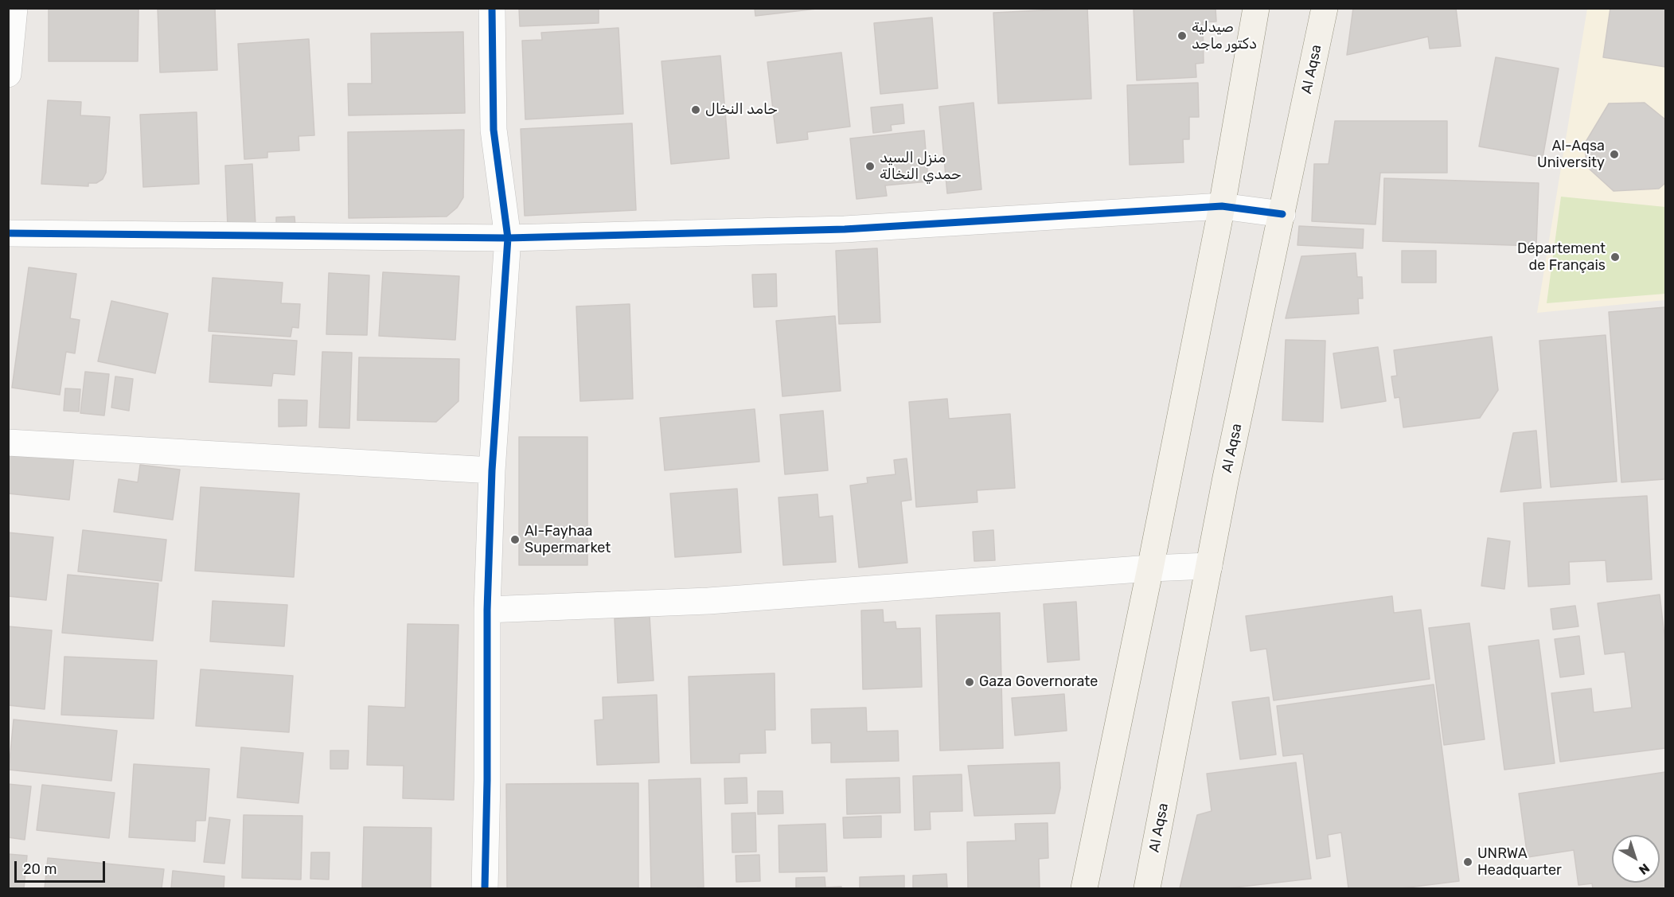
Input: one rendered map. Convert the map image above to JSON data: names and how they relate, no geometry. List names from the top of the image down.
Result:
{
  "streets": {
    "main road": ["Al Aqsa"]
  },
  "places": [
    "صيدلية دكتور ماجد",
    "حامد النخال",
    "Al-Aqsa University",
    "منزل السيد حمدي النخالة",
    "Département de Français",
    "Al-Fayhaa Supermarket",
    "Gaza Governorate",
    "UNRWA Headquarter"
  ],
  "scale_bar": "20 m",
  "north": "bottom right"
}
